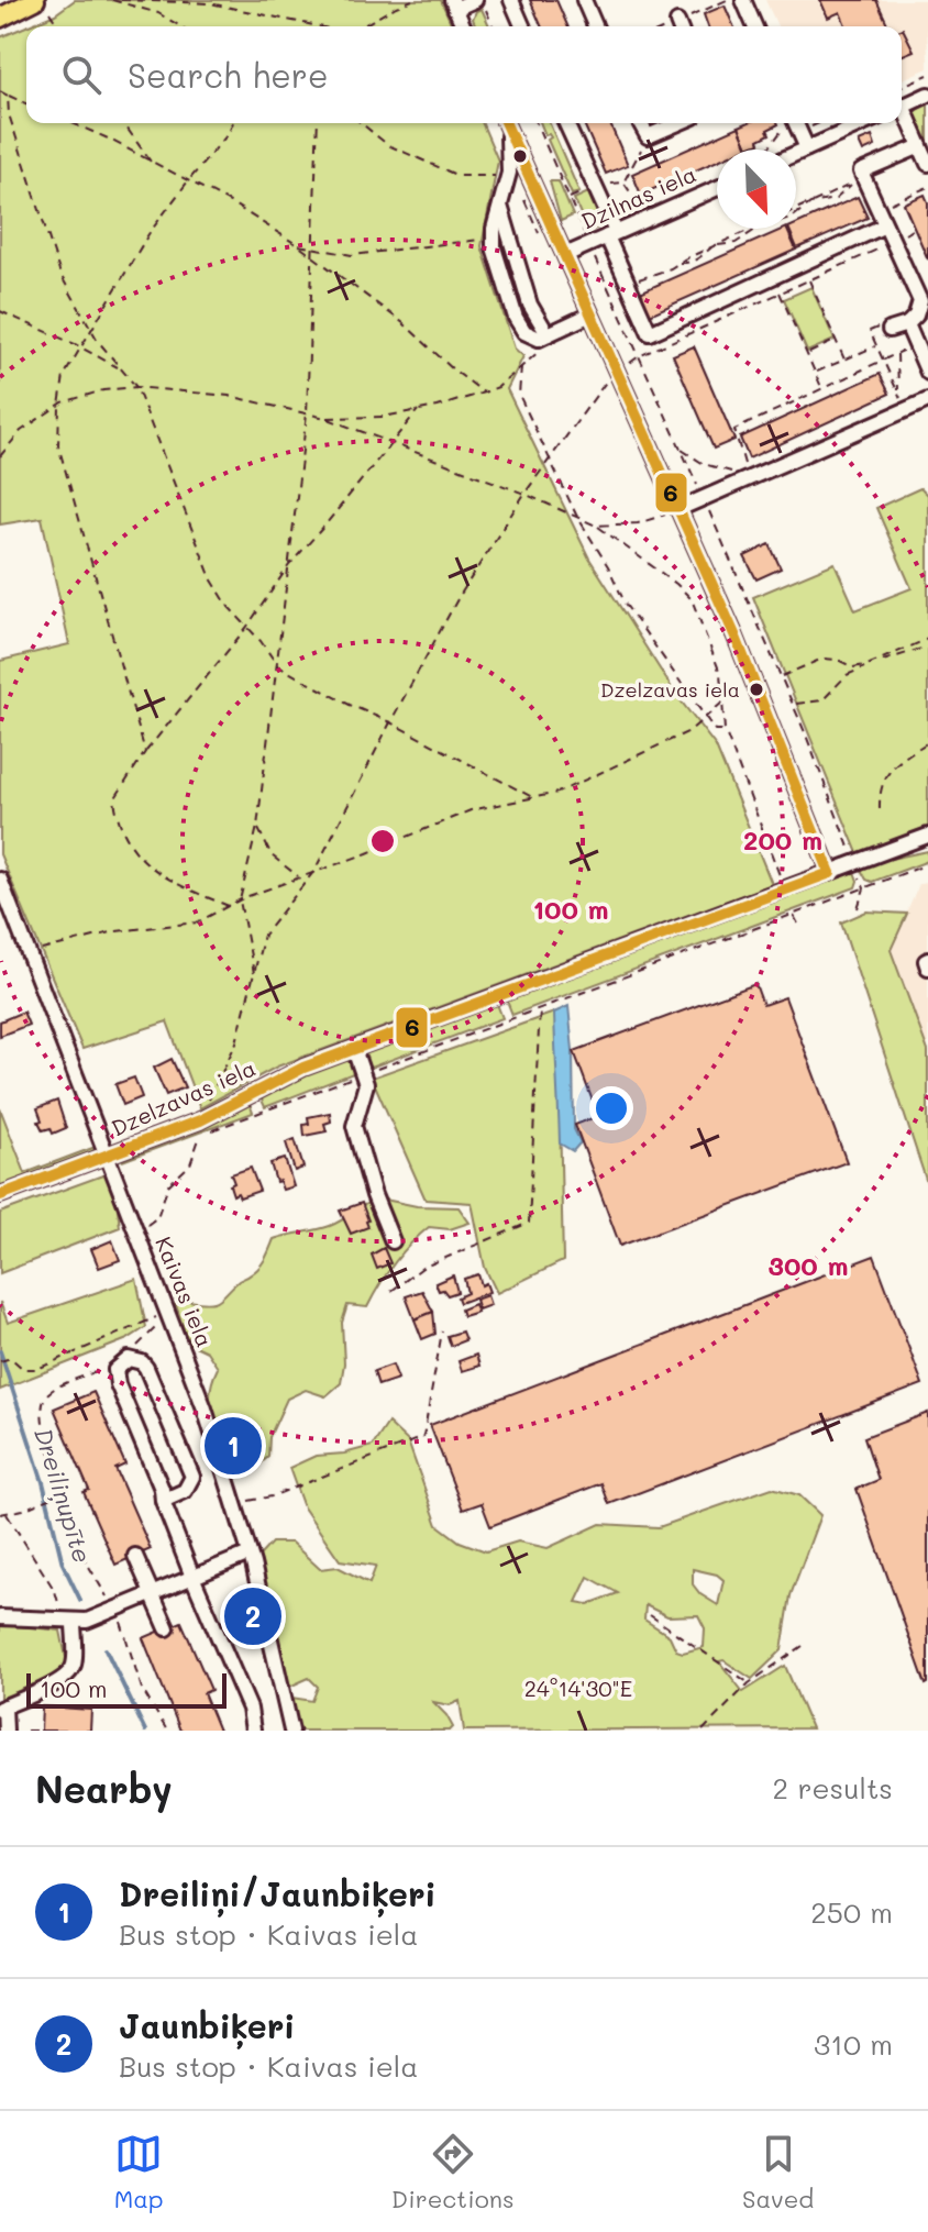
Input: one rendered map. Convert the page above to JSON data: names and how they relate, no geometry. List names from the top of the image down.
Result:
{
  "streets": {
    "street": ["Dzilnas iela", "Dzelzavas iela", "Kaivas iela"]
  },
  "crossings": [
    ["Dzelzavas iela", "Kaivas iela"]
  ],
  "water": ["Dreiliņupīte"],
  "places": ["Dzelzavas iela"],
  "lines": ["transit line 6"],
  "scale_bar": "100 m",
  "north": "bottom right",
  "page": {
    "search": "Search here",
    "pins": ["1", "2"],
    "scale": "100 m",
    "heading": ["Nearby", "2 results"],
    "list": [
      {
        "mark": "1",
        "name": "Dreiliņi/Jaunbiķeri",
        "note": "Bus stop · Kaivas iela",
        "value": "250 m"
      },
      {
        "mark": "2",
        "name": "Jaunbiķeri",
        "note": "Bus stop · Kaivas iela",
        "value": "310 m"
      }
    ],
    "nav": ["Map", "Directions", "Saved"]
  },
  "coordinates": ["24°14'30\"E"],
  "rings": ["200 m", "100 m", "300 m"]
}
